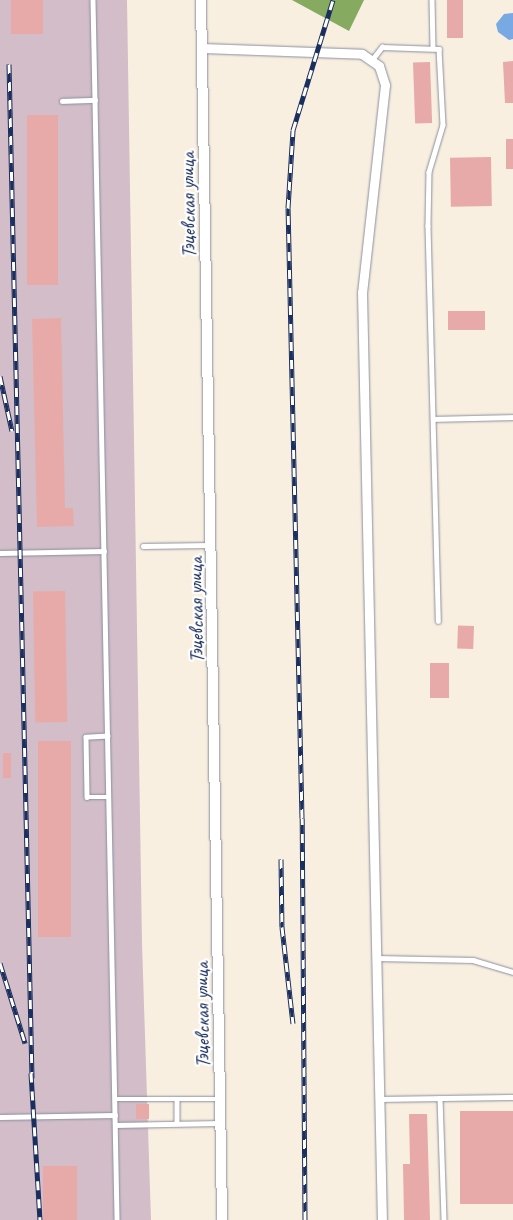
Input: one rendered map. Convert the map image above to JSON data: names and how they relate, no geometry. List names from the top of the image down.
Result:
{
  "streets": {
    "street": ["Тэцевская улица"]
  }
}
